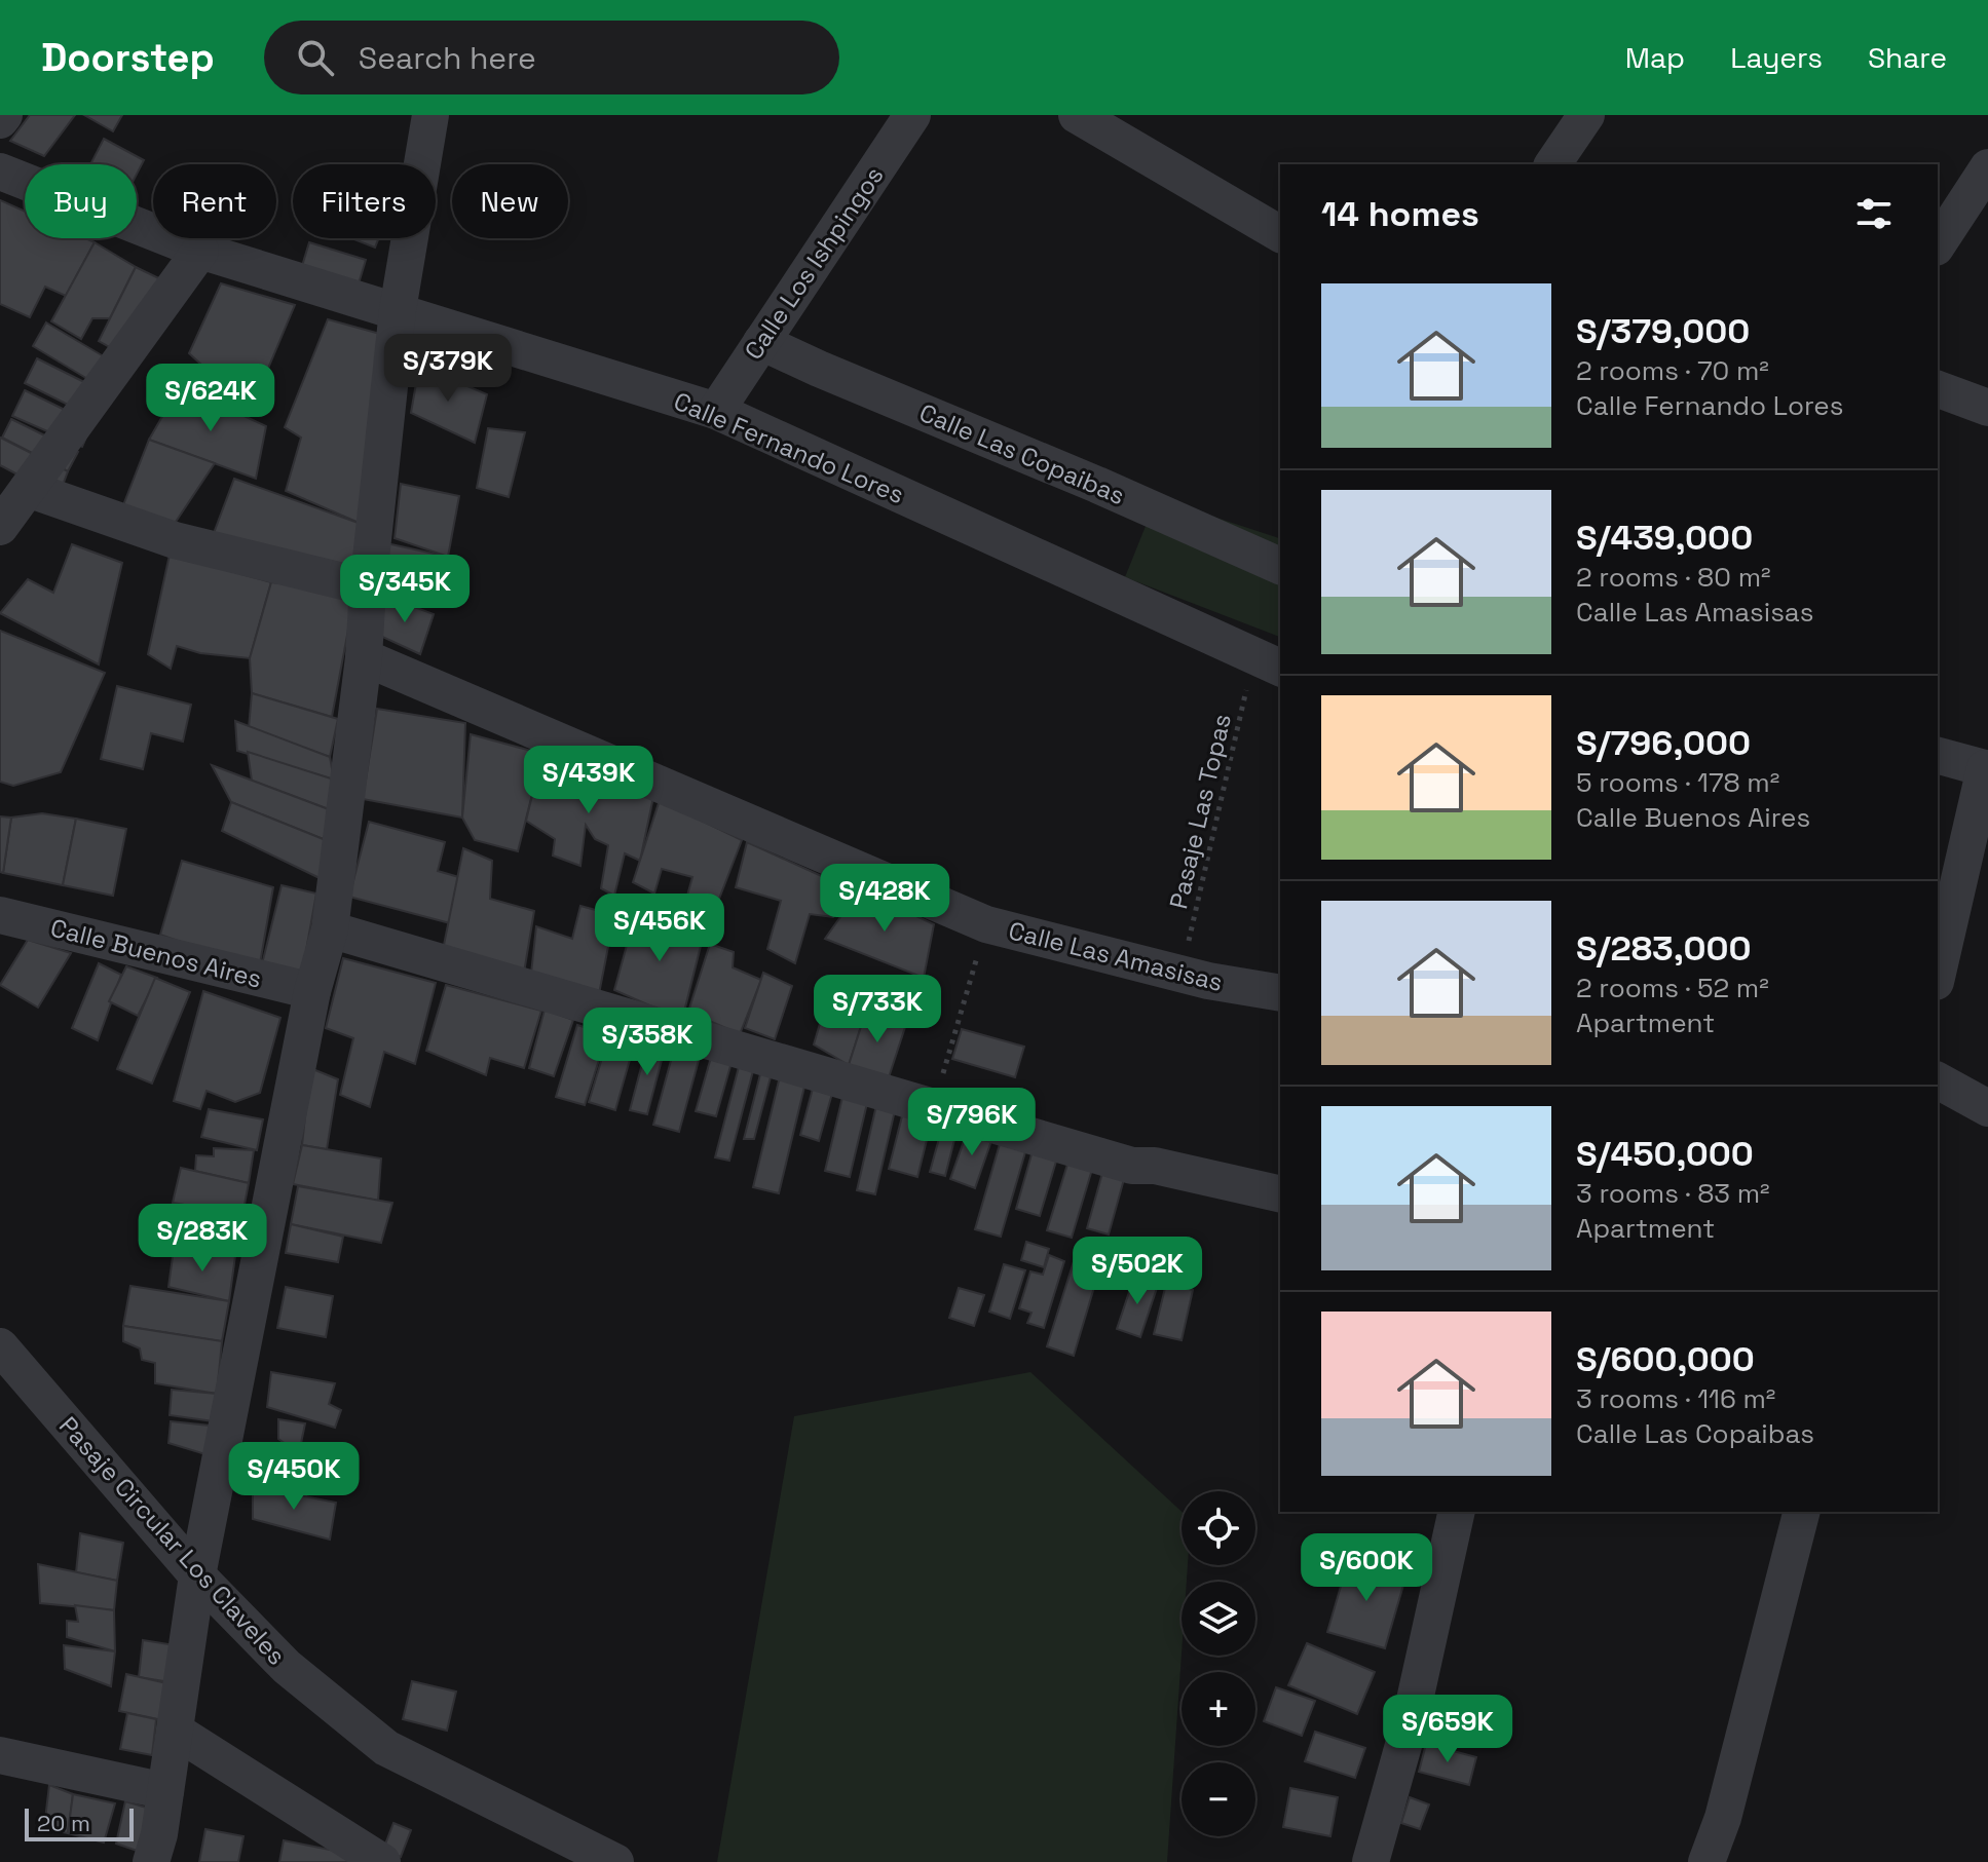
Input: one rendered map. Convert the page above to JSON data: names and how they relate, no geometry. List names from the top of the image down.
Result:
{
  "streets": {
    "street": [
      "Calle Los Ishpingos",
      "Calle Fernando Lores",
      "Calle Las Copaibas",
      "Calle Buenos Aires",
      "Calle Las Amasisas",
      "Pasaje Circular Los Claveles"
    ],
    "path": ["Pasaje Las Topas"]
  },
  "crossings": [
    ["Calle Los Ishpingos", "Calle Fernando Lores"],
    ["Calle Los Ishpingos", "Calle Las Copaibas"],
    ["Calle Fernando Lores", "Pasaje Las Topas"],
    ["Pasaje Las Topas", "Calle Las Amasisas"]
  ],
  "scale_bar": "20 m",
  "page": {
    "header": "Doorstep",
    "search": "Search here",
    "nav": ["Map", "Layers", "Share"],
    "chip": [
      "Buy",
      "Rent",
      "Filters",
      "New"
    ],
    "heading": "14 homes",
    "list": [
      {
        "name": "S/379,000",
        "note": "2 rooms · 70 m² · Calle Fernando Lores"
      },
      {
        "name": "S/439,000",
        "note": "2 rooms · 80 m² · Calle Las Amasisas"
      },
      {
        "name": "S/796,000",
        "note": "5 rooms · 178 m² · Calle Buenos Aires"
      },
      {
        "name": "S/283,000",
        "note": "2 rooms · 52 m² · Apartment"
      },
      {
        "name": "S/450,000",
        "note": "3 rooms · 83 m² · Apartment"
      },
      {
        "name": "S/600,000",
        "note": "3 rooms · 116 m² · Calle Las Copaibas"
      }
    ],
    "price": [
      "S/379K",
      "S/624K",
      "S/345K",
      "S/439K",
      "S/428K",
      "S/456K",
      "S/733K",
      "S/358K",
      "S/796K",
      "S/283K",
      "S/502K",
      "S/450K",
      "S/600K",
      "S/659K"
    ],
    "map_buttons": ["+", "−"],
    "scale": "20 m"
  }
}
